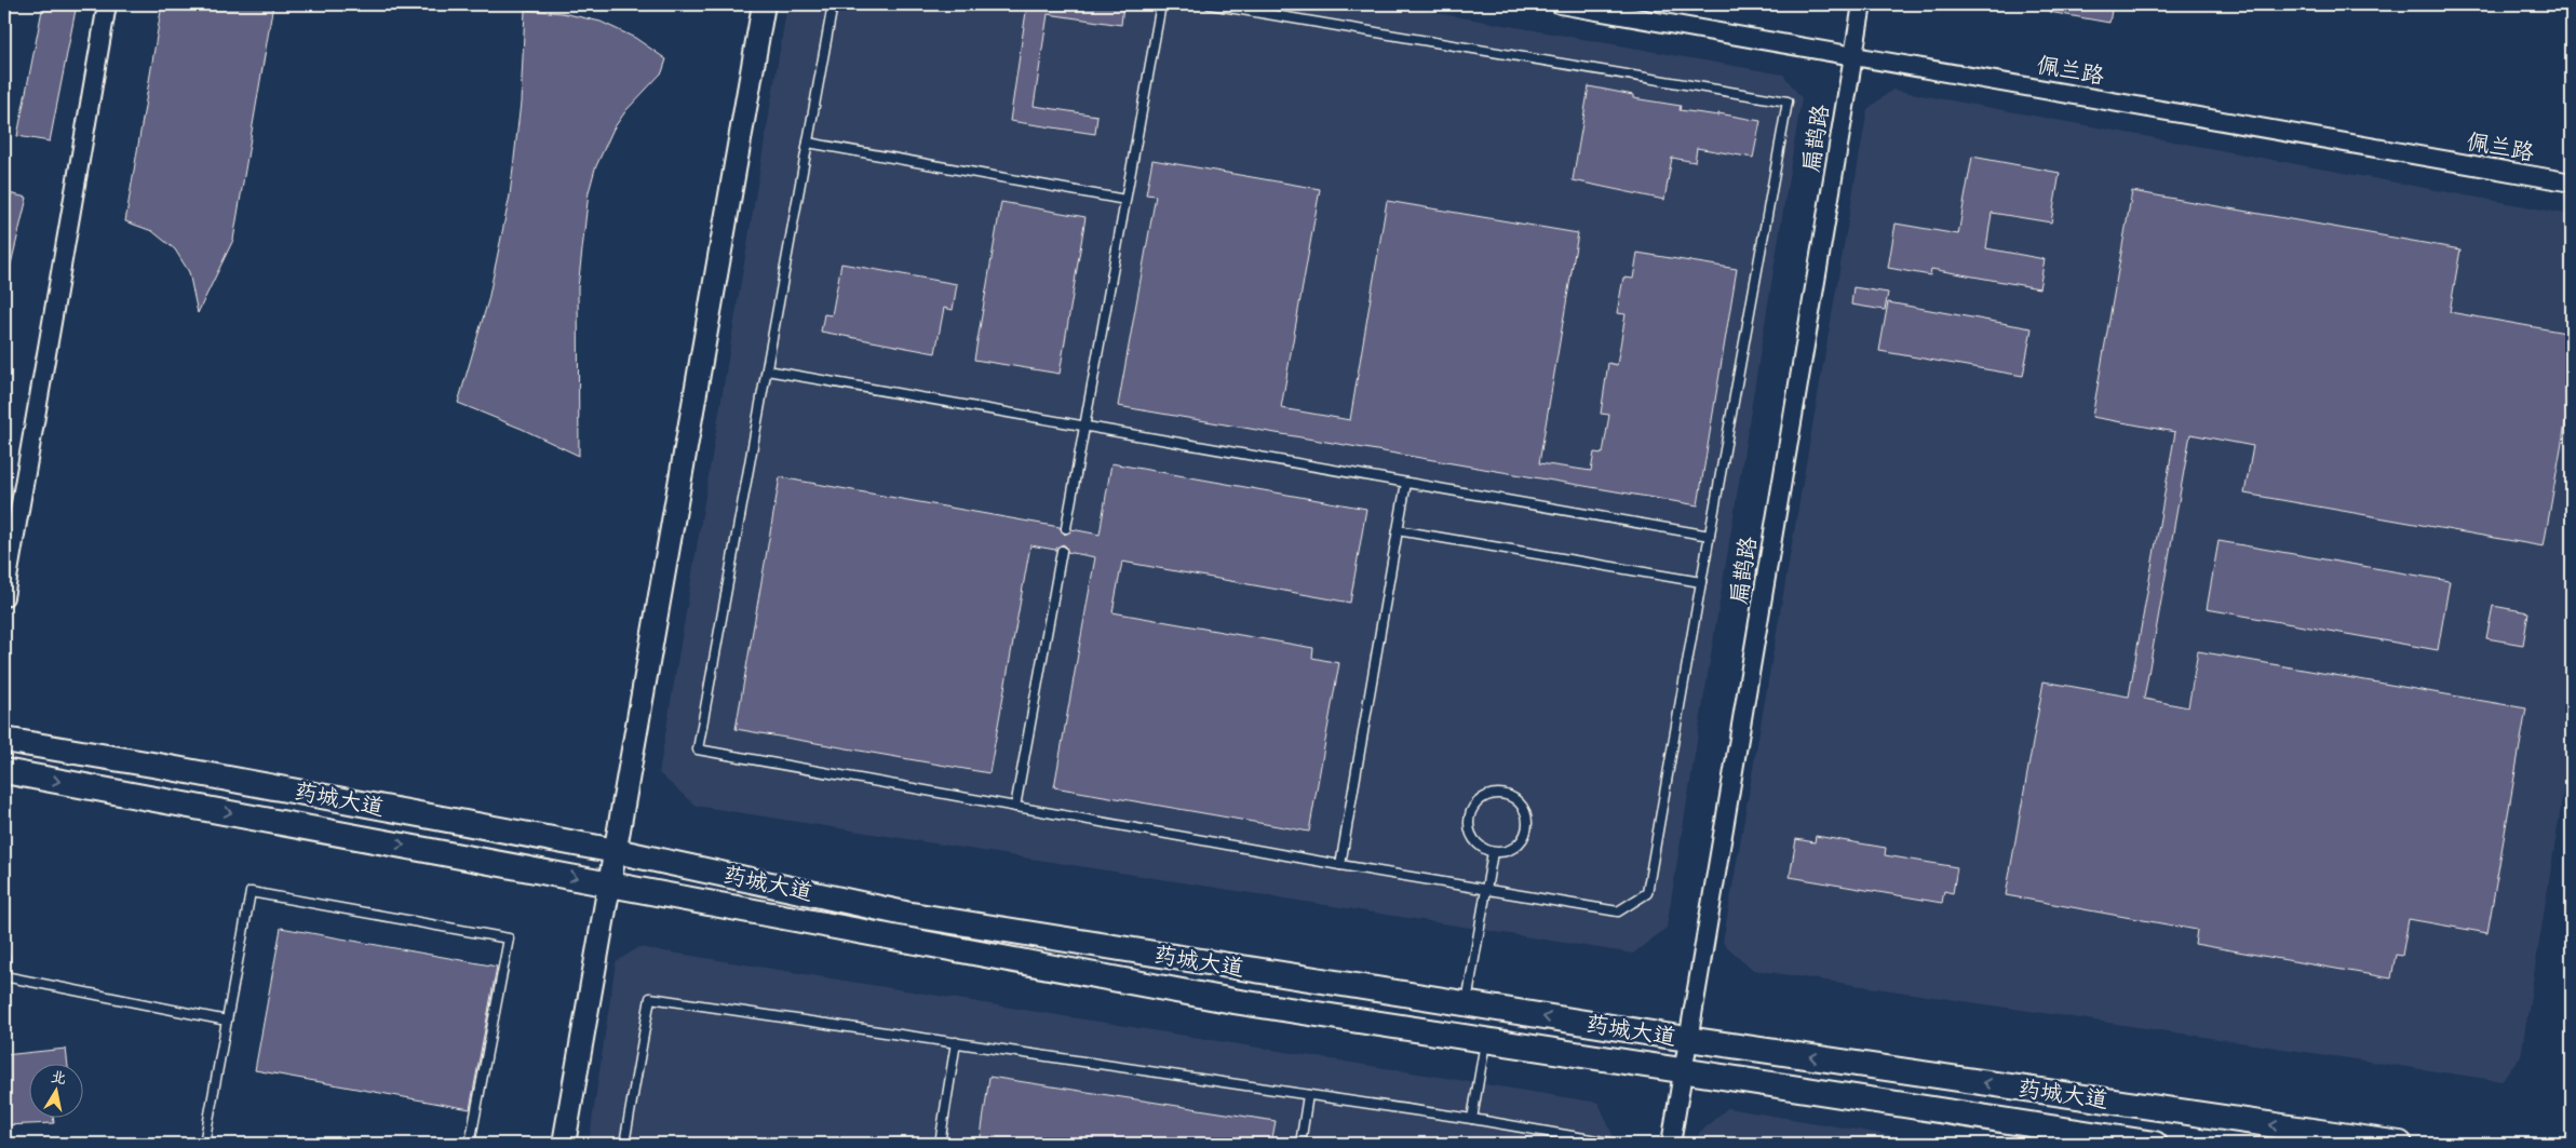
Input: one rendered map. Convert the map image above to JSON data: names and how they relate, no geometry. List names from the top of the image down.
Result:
{
  "streets": {
    "main road": ["药城大道"],
    "street": ["佩兰路", "扁鹊路"]
  },
  "crossings": [
    ["佩兰路", "扁鹊路"],
    ["扁鹊路", "药城大道"]
  ],
  "north": "top"
}
